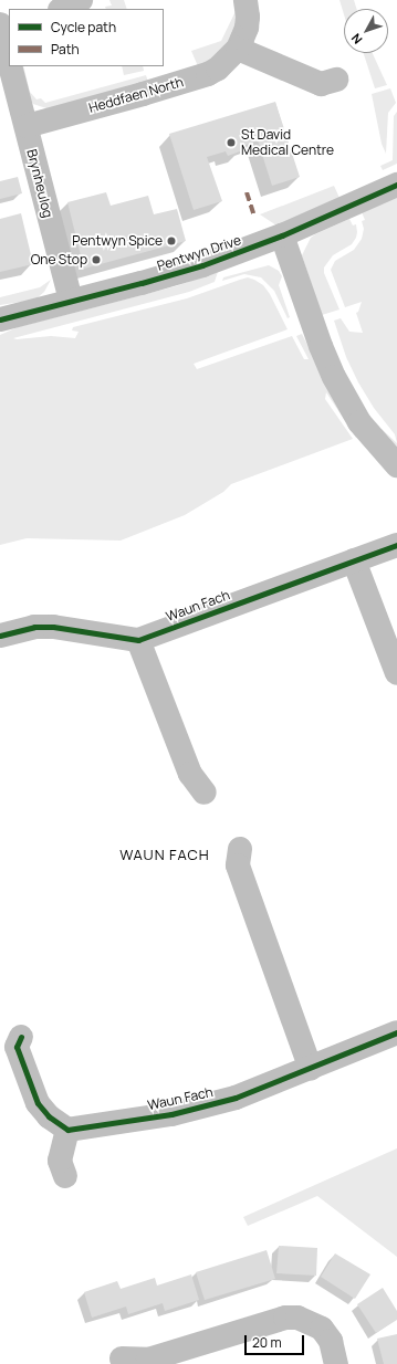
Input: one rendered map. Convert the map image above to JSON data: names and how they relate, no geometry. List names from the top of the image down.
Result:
{
  "streets": {
    "street": [
      "Heddfaen North",
      "Brynheulog",
      "Pentwyn Drive",
      "Waun Fach"
    ]
  },
  "crossings": [
    ["Heddfaen North", "Brynheulog"],
    ["Brynheulog", "Pentwyn Drive"]
  ],
  "districts": ["WAUN FACH"],
  "places": ["St David Medical Centre", "Pentwyn Spice", "One Stop"],
  "legend": ["Cycle path", "Path"],
  "scale_bar": "20 m",
  "north": "bottom left"
}
